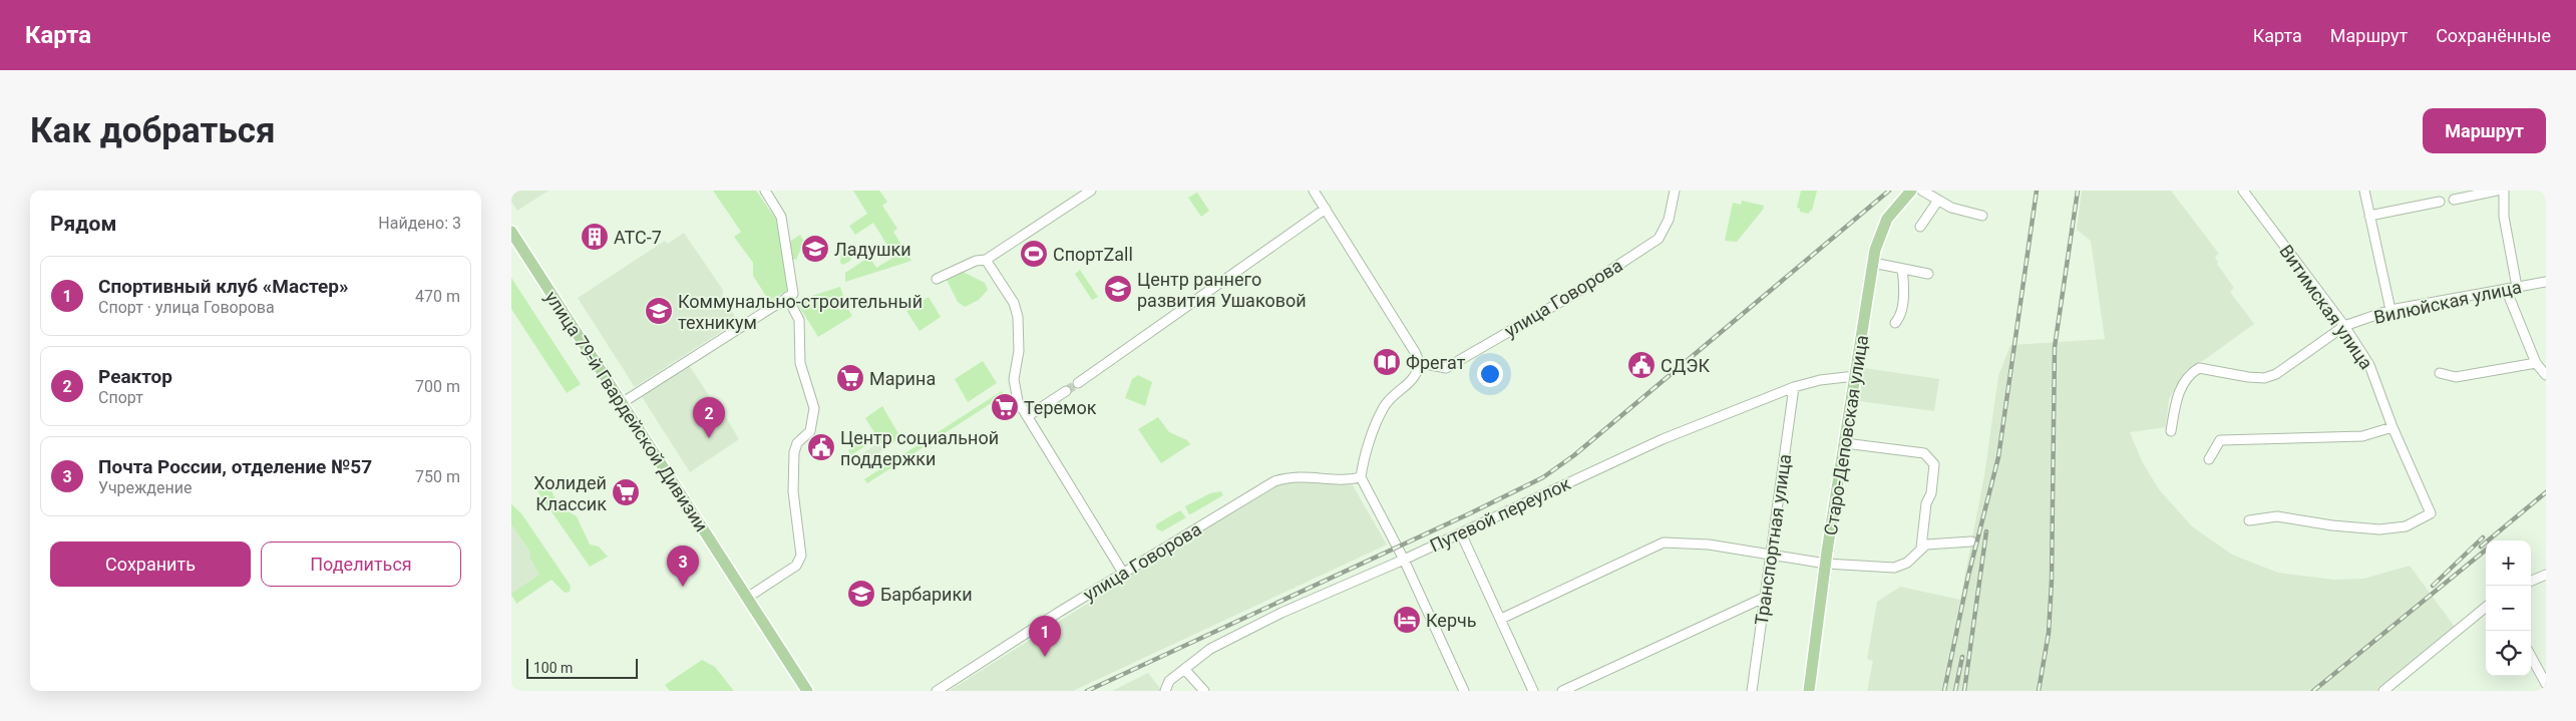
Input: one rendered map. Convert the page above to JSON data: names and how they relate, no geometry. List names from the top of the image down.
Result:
{
  "streets": {
    "main road": ["улица 79-й Гвардейской Дивизии", "Старо-Деповская улица"],
    "street": [
      "улица Говорова",
      "Вилюйская улица",
      "Витимская улица",
      "Путевой переулок",
      "Транспортная улица"
    ]
  },
  "crossings": [
    ["Вилюйская улица", "Витимская улица"],
    ["Старо-Деповская улица", "Путевой переулок"],
    ["Путевой переулок", "Транспортная улица"]
  ],
  "places": {
    "building": ["АТС-7"],
    "school or university": [
      "Ладушки",
      "Центр раннего развития Ушаковой",
      "Коммунально-строительный техникум",
      "Барбарики"
    ],
    "sports": ["СпортZall"],
    "library": ["Фрегат"],
    "public building": ["СДЭК", "Центр социальной поддержки"],
    "supermarket": ["Марина", "Теремок", "Холидей Классик"],
    "hotel": ["Керчь"]
  },
  "scale_bar": "100 m",
  "page": {
    "header": "Карта",
    "nav": ["Карта", "Маршрут", "Сохранённые"],
    "buttons": [
      "Маршрут",
      ["Сохранить", "Поделиться"]
    ],
    "title": "Как добраться",
    "heading": ["Рядом", "Найдено: 3"],
    "list": [
      {
        "mark": "1",
        "name": "Спортивный клуб «Мастер»",
        "note": "Спорт · улица Говорова",
        "value": "470 m"
      },
      {
        "mark": "2",
        "name": "Реактор",
        "note": "Спорт",
        "value": "700 m"
      },
      {
        "mark": "3",
        "name": "Почта России, отделение №57",
        "note": "Учреждение",
        "value": "750 m"
      }
    ],
    "pins": ["2", "3", "1"],
    "map_buttons": ["+", "−"],
    "scale": "100 m"
  }
}
